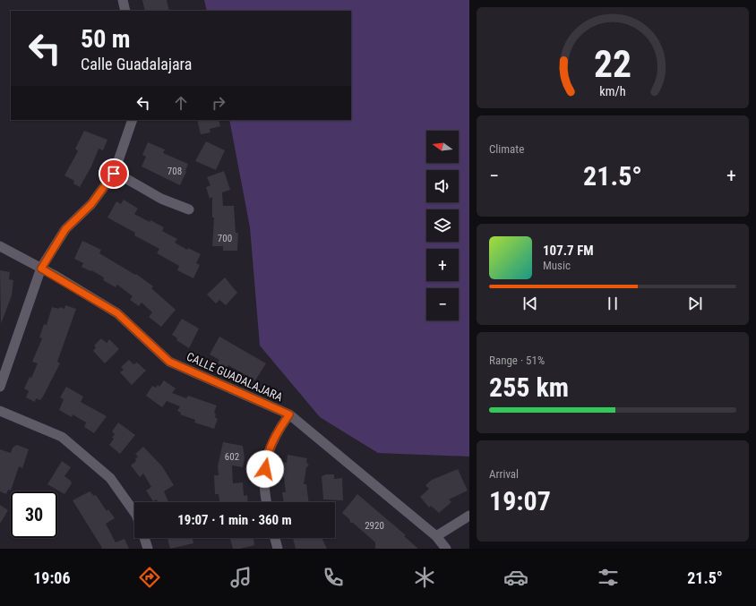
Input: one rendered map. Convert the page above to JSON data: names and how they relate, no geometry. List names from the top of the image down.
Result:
{
  "streets": {
    "street": ["CALLE GUADALAJARA"]
  },
  "house_numbers": [
    "708",
    "700",
    "602",
    "2920"
  ],
  "north": "left",
  "page": {
    "turn": ["50 m", "Calle Guadalajara"],
    "tile": [
      "Climate",
      ["Range · 51%", "255 km"],
      ["Arrival", "19:07"]
    ],
    "map_buttons": ["+", "−"],
    "heat": ["−", "21.5°", "+"],
    "song": ["107.7 FM", "Music"],
    "limit": "30",
    "trip": "19:07 · 1 min · 360 m",
    "tabs": ["19:06", "21.5°"],
    "gauge": ["22", "km/h"]
  }
}
